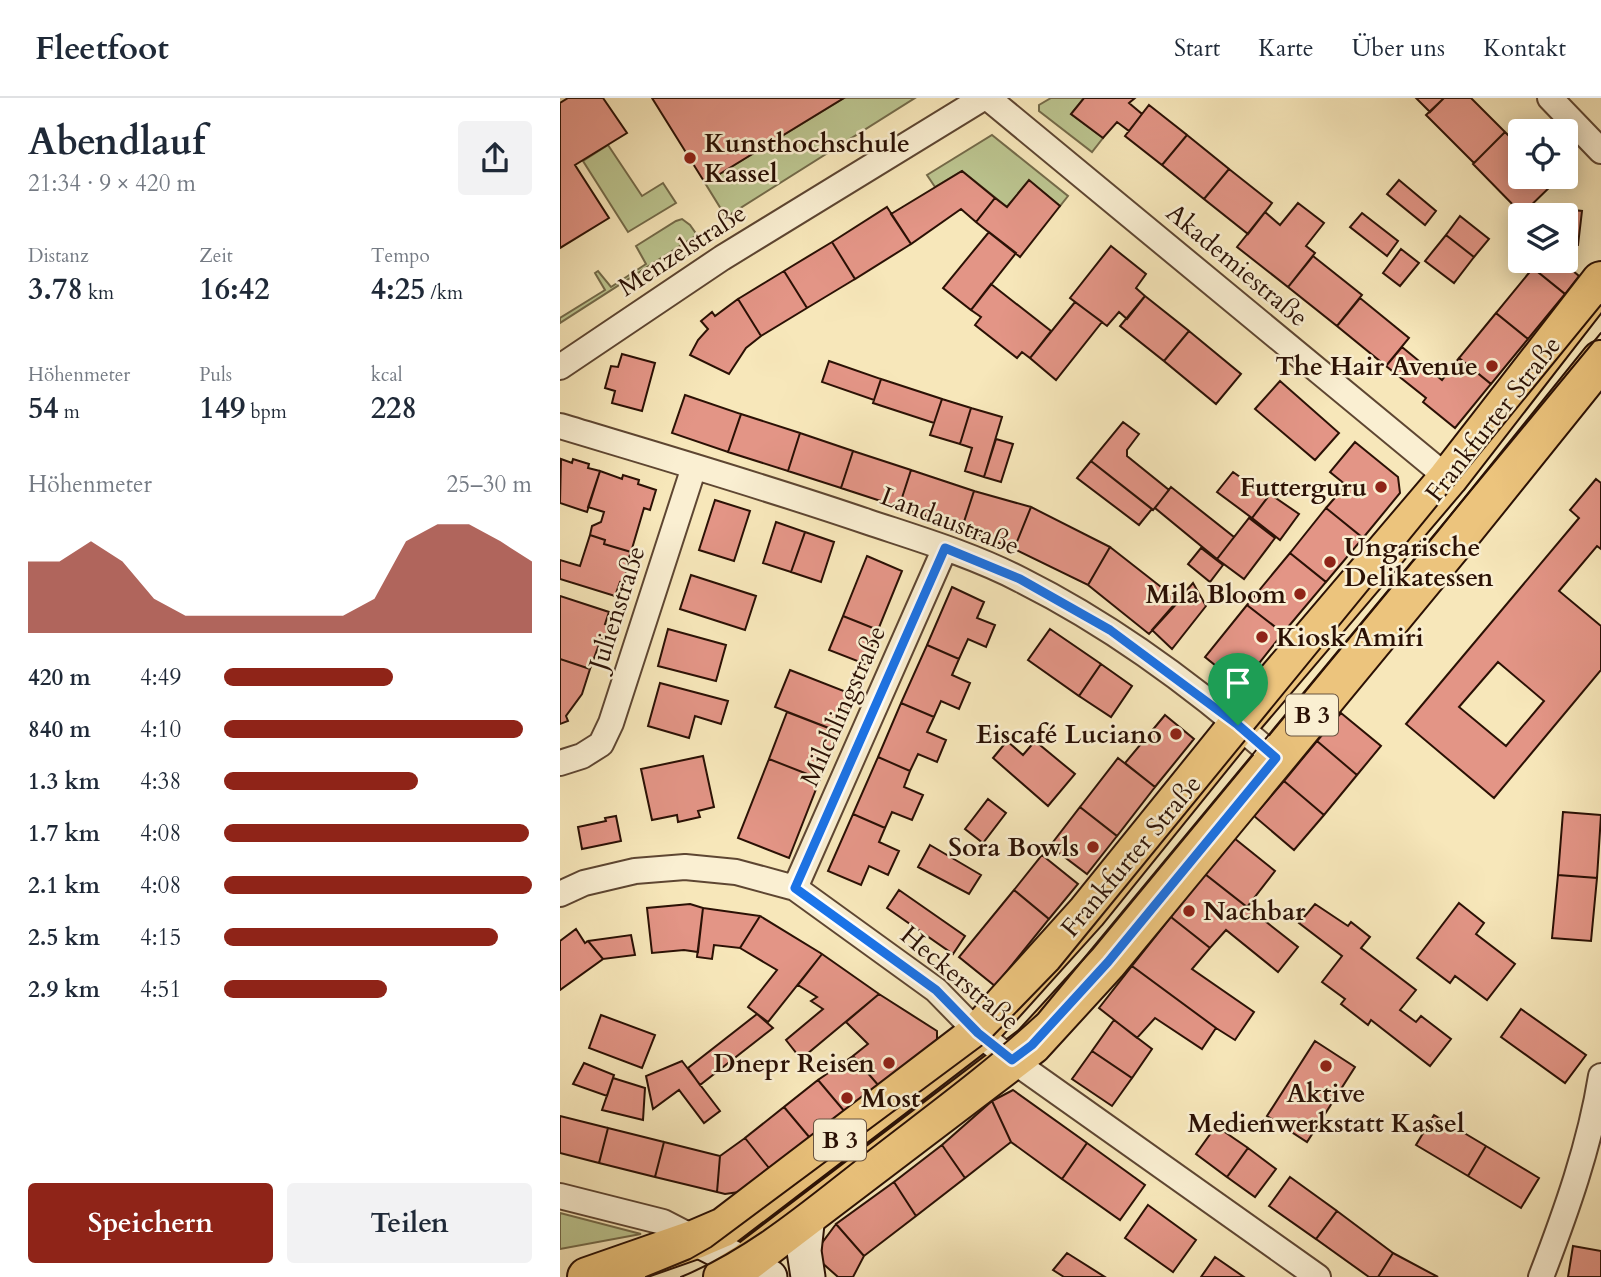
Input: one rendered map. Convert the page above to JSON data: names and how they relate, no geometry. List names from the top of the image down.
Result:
{
  "streets": {
    "main road": ["Frankfurter Straße", "B 3"],
    "street": [
      "Menzelstraße",
      "Akademiestraße",
      "Landaustraße",
      "Julienstraße",
      "Milchlingstraße",
      "Heckerstraße"
    ]
  },
  "crossings": [
    ["Menzelstraße", "Akademiestraße"],
    ["Akademiestraße", "Frankfurter Straße"],
    ["Frankfurter Straße", "Landaustraße"],
    ["Frankfurter Straße", "Heckerstraße"],
    ["Landaustraße", "Julienstraße"],
    ["Landaustraße", "Milchlingstraße"],
    ["Milchlingstraße", "Heckerstraße"]
  ],
  "places": [
    "Kunsthochschule Kassel",
    "The Hair Avenue",
    "Futterguru",
    "Ungarische Delikatessen",
    "Mila Bloom",
    "Kiosk Amiri",
    "Eiscafé Luciano",
    "Sora Bowls",
    "Nachbar",
    "Dnepr Reisen",
    "Aktive Medienwerkstatt Kassel",
    "Most"
  ],
  "page": {
    "header": "Fleetfoot",
    "nav": [
      "Start",
      "Karte",
      "Über uns",
      "Kontakt"
    ],
    "heading": ["Abendlauf", "21:34 · 9 × 420 m"],
    "stats": [
      ["Distanz", "3.78 km"],
      ["Zeit", "16:42"],
      ["Tempo", "4:25 /km"],
      ["Höhenmeter", "54 m"],
      ["Puls", "149 bpm"],
      ["kcal", "228"]
    ],
    "chart": ["Höhenmeter", "25–30 m"],
    "list": [
      {
        "name": "420 m",
        "note": "4:49"
      },
      {
        "name": "840 m",
        "note": "4:10"
      },
      {
        "name": "1.3 km",
        "note": "4:38"
      },
      {
        "name": "1.7 km",
        "note": "4:08"
      },
      {
        "name": "2.1 km",
        "note": "4:08"
      },
      {
        "name": "2.5 km",
        "note": "4:15"
      },
      {
        "name": "2.9 km",
        "note": "4:51"
      }
    ],
    "buttons": ["Speichern", "Teilen"]
  }
}
